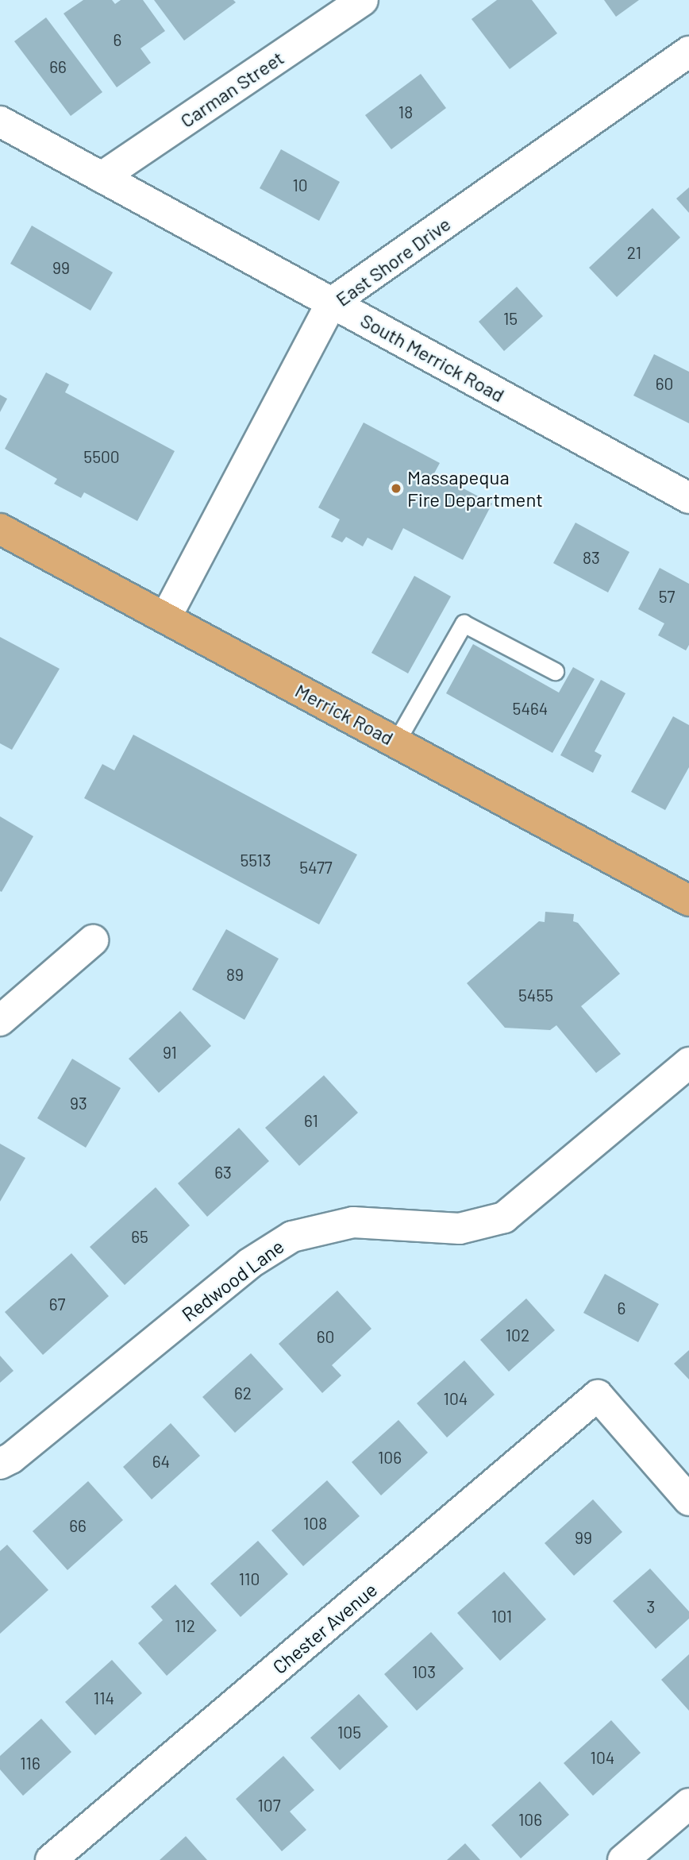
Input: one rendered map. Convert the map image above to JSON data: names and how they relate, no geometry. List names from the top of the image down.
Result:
{
  "streets": {
    "main road": ["Merrick Road"],
    "street": [
      "Carman Street",
      "East Shore Drive",
      "South Merrick Road",
      "Redwood Lane",
      "Chester Avenue"
    ]
  },
  "crossings": [
    ["Carman Street", "South Merrick Road"],
    ["East Shore Drive", "South Merrick Road"],
    ["East Shore Drive", "Merrick Road"]
  ],
  "places": ["Massapequa Fire Department"],
  "house_numbers": [
    "6",
    "66",
    "18",
    "10",
    "21",
    "99",
    "15",
    "60",
    "5500",
    "83",
    "57",
    "5464",
    "5513",
    "5477",
    "89",
    "5455",
    "91",
    "93",
    "61",
    "63",
    "65",
    "67",
    "6",
    "102",
    "60",
    "62",
    "104",
    "106",
    "64",
    "108",
    "66",
    "99",
    "110",
    "3",
    "101",
    "112",
    "103",
    "114",
    "105",
    "104",
    "116",
    "107",
    "106"
  ]
}
